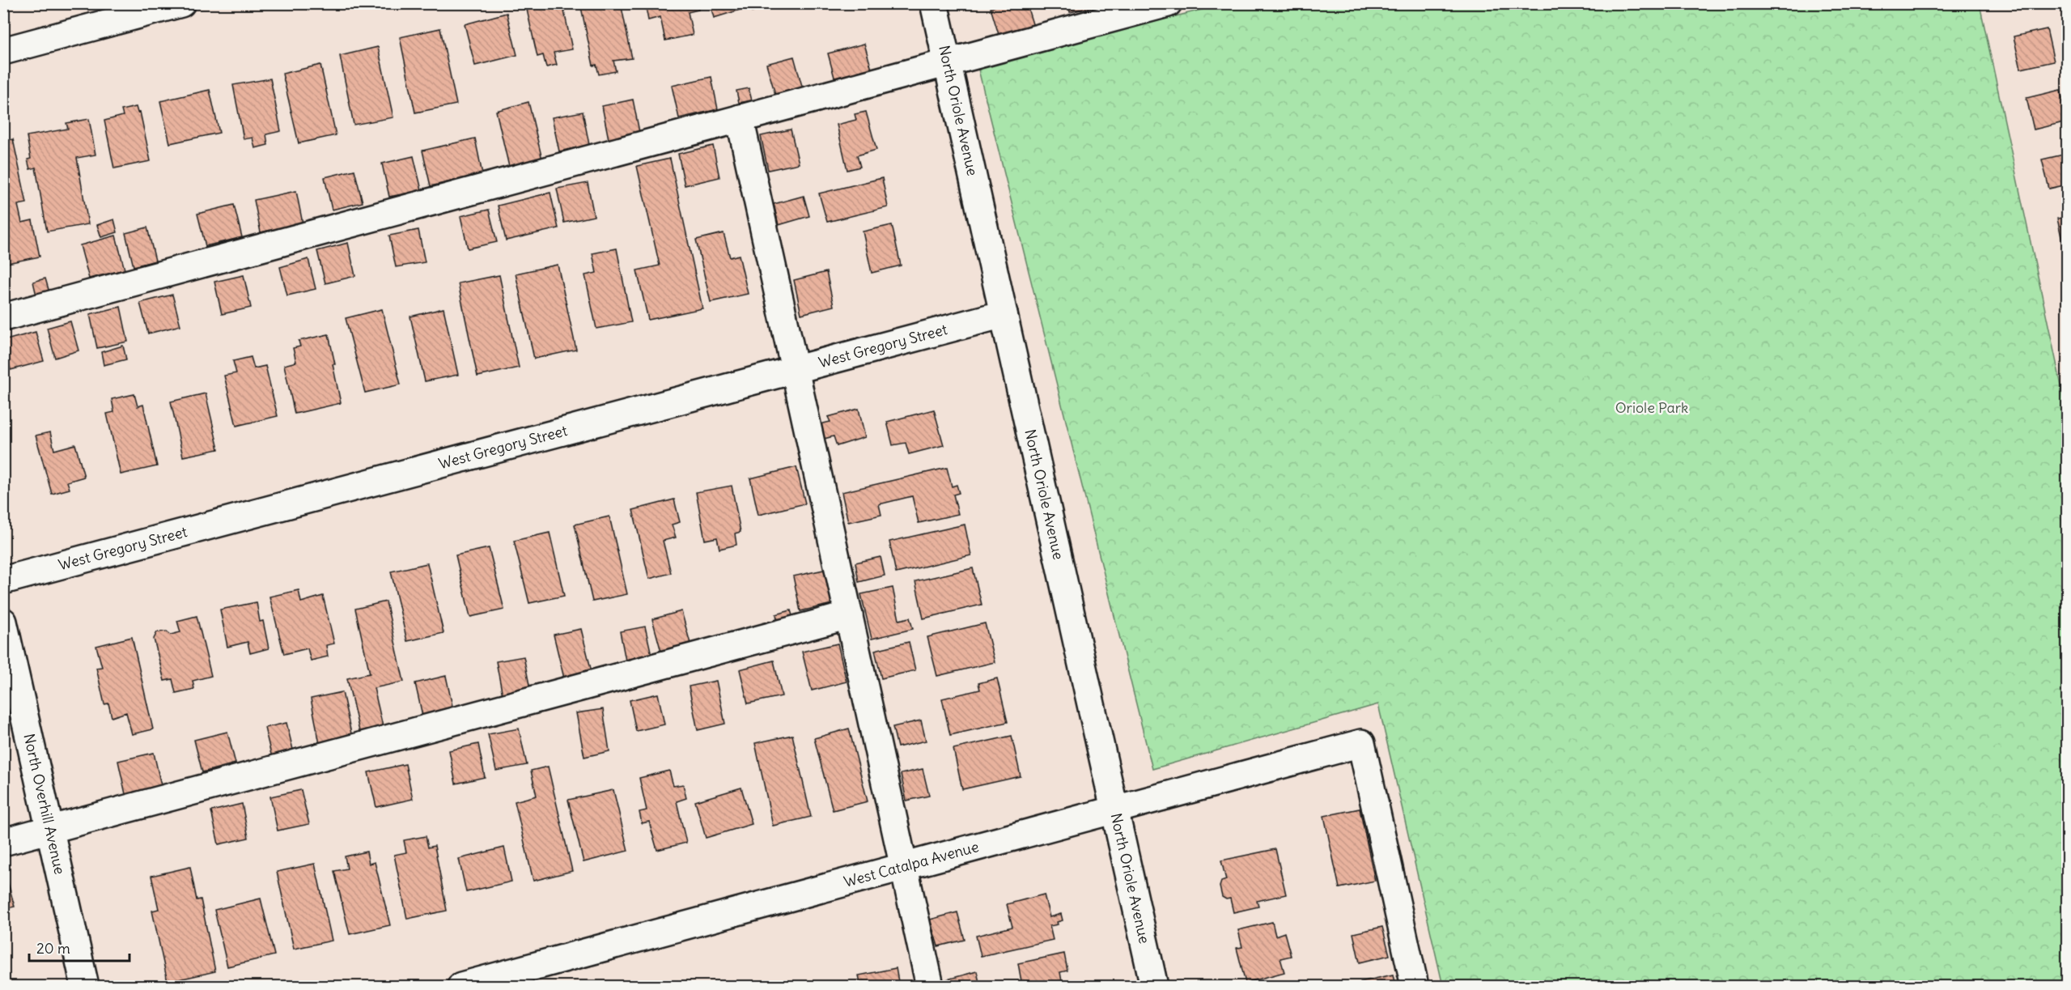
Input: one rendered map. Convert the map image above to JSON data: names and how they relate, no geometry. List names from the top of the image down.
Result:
{
  "streets": {
    "street": [
      "North Oriole Avenue",
      "West Gregory Street",
      "North Overhill Avenue",
      "West Catalpa Avenue"
    ]
  },
  "crossings": [
    ["North Oriole Avenue", "West Gregory Street"],
    ["North Oriole Avenue", "West Catalpa Avenue"]
  ],
  "parks": ["Oriole Park"],
  "scale_bar": "20 m"
}
